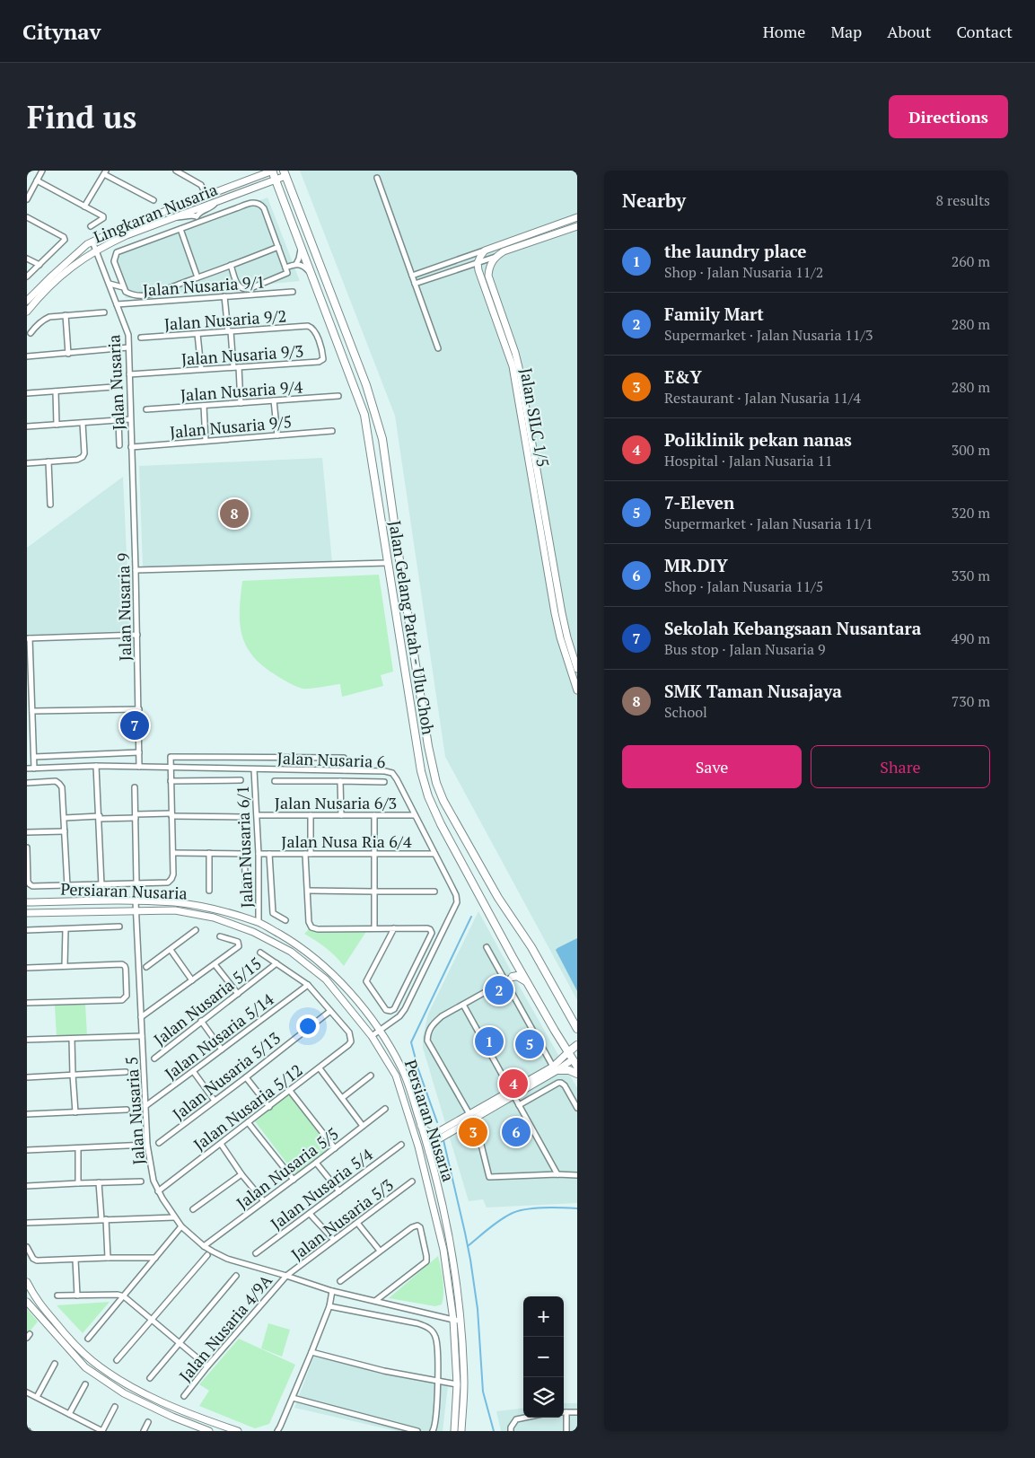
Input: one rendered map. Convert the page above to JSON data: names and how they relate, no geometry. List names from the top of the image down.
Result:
{
  "streets": {
    "main road": ["Jalan Gelang Patah - Ulu Choh"],
    "street": [
      "Lingkaran Nusaria",
      "Jalan Nusaria 9/1",
      "Jalan Nusaria 9/2",
      "Jalan Nusaria 9/3",
      "Jalan Nusaria",
      "Jalan Nusaria 9/4",
      "Jalan SILC 1/5",
      "Jalan Nusaria 9/5",
      "Jalan Nusaria 9",
      "Jalan Nusaria 6",
      "Jalan Nusaria 6/3",
      "Jalan Nusa Ria 6/4",
      "Jalan Nusaria 6/1",
      "Persiaran Nusaria",
      "Jalan Nusaria 5/15",
      "Jalan Nusaria 5/14",
      "Jalan Nusaria 5/13",
      "Jalan Nusaria 5/12",
      "Jalan Nusaria 5",
      "Jalan Nusaria 5/5",
      "Jalan Nusaria 5/4",
      "Jalan Nusaria 5/3",
      "Jalan Nusaria 4/9A"
    ]
  },
  "crossings": [
    ["Lingkaran Nusaria", "Jalan Nusaria"],
    ["Lingkaran Nusaria", "Jalan Gelang Patah - Ulu Choh"],
    ["Jalan Nusaria 9/1", "Jalan Nusaria"],
    ["Jalan Nusaria 9/2", "Jalan Nusaria 9/3"],
    ["Jalan Nusaria 9/3", "Jalan Nusaria"],
    ["Jalan Nusaria", "Jalan Nusaria 9/5"],
    ["Jalan Nusaria", "Jalan Nusaria 9"],
    ["Jalan Nusaria 9/5", "Jalan Nusaria 9"],
    ["Jalan Nusaria 9", "Jalan Nusaria 6"],
    ["Jalan Nusaria 6", "Jalan Nusaria 6/3"],
    ["Jalan Nusaria 6", "Jalan Nusa Ria 6/4"],
    ["Jalan Nusaria 6", "Jalan Nusaria 6/1"],
    ["Jalan Nusaria 6", "Persiaran Nusaria"],
    ["Jalan Nusaria 6/3", "Jalan Nusaria 6/1"],
    ["Jalan Nusa Ria 6/4", "Jalan Nusaria 6/1"],
    ["Jalan Nusaria 6/1", "Persiaran Nusaria"],
    ["Persiaran Nusaria", "Jalan Nusaria 5"],
    ["Jalan Nusaria 5/14", "Jalan Nusaria 5"],
    ["Jalan Nusaria 5/13", "Jalan Nusaria 5/12"],
    ["Jalan Nusaria 5/12", "Jalan Nusaria 5"],
    ["Jalan Nusaria 5", "Jalan Nusaria 5/5"],
    ["Jalan Nusaria 5", "Jalan Nusaria 5/3"],
    ["Jalan Nusaria 5", "Jalan Nusaria 4/9A"],
    ["Jalan Nusaria 5/3", "Jalan Nusaria 4/9A"]
  ],
  "page": {
    "header": "Citynav",
    "nav": [
      "Home",
      "Map",
      "About",
      "Contact"
    ],
    "buttons": [
      "Directions",
      ["Save", "Share"]
    ],
    "title": "Find us",
    "heading": ["Nearby", "8 results"],
    "list": [
      {
        "mark": "1",
        "name": "the laundry place",
        "note": "Shop · Jalan Nusaria 11/2",
        "value": "260 m"
      },
      {
        "mark": "2",
        "name": "Family Mart",
        "note": "Supermarket · Jalan Nusaria 11/3",
        "value": "280 m"
      },
      {
        "mark": "3",
        "name": "E&Y",
        "note": "Restaurant · Jalan Nusaria 11/4",
        "value": "280 m"
      },
      {
        "mark": "4",
        "name": "Poliklinik pekan nanas",
        "note": "Hospital · Jalan Nusaria 11",
        "value": "300 m"
      },
      {
        "mark": "5",
        "name": "7-Eleven",
        "note": "Supermarket · Jalan Nusaria 11/1",
        "value": "320 m"
      },
      {
        "mark": "6",
        "name": "MR.DIY",
        "note": "Shop · Jalan Nusaria 11/5",
        "value": "330 m"
      },
      {
        "mark": "7",
        "name": "Sekolah Kebangsaan Nusantara",
        "note": "Bus stop · Jalan Nusaria 9",
        "value": "490 m"
      },
      {
        "mark": "8",
        "name": "SMK Taman Nusajaya",
        "note": "School",
        "value": "730 m"
      }
    ],
    "pins": [
      "8",
      "7",
      "2",
      "1",
      "5",
      "4",
      "3",
      "6"
    ],
    "map_buttons": ["+", "−"]
  }
}
